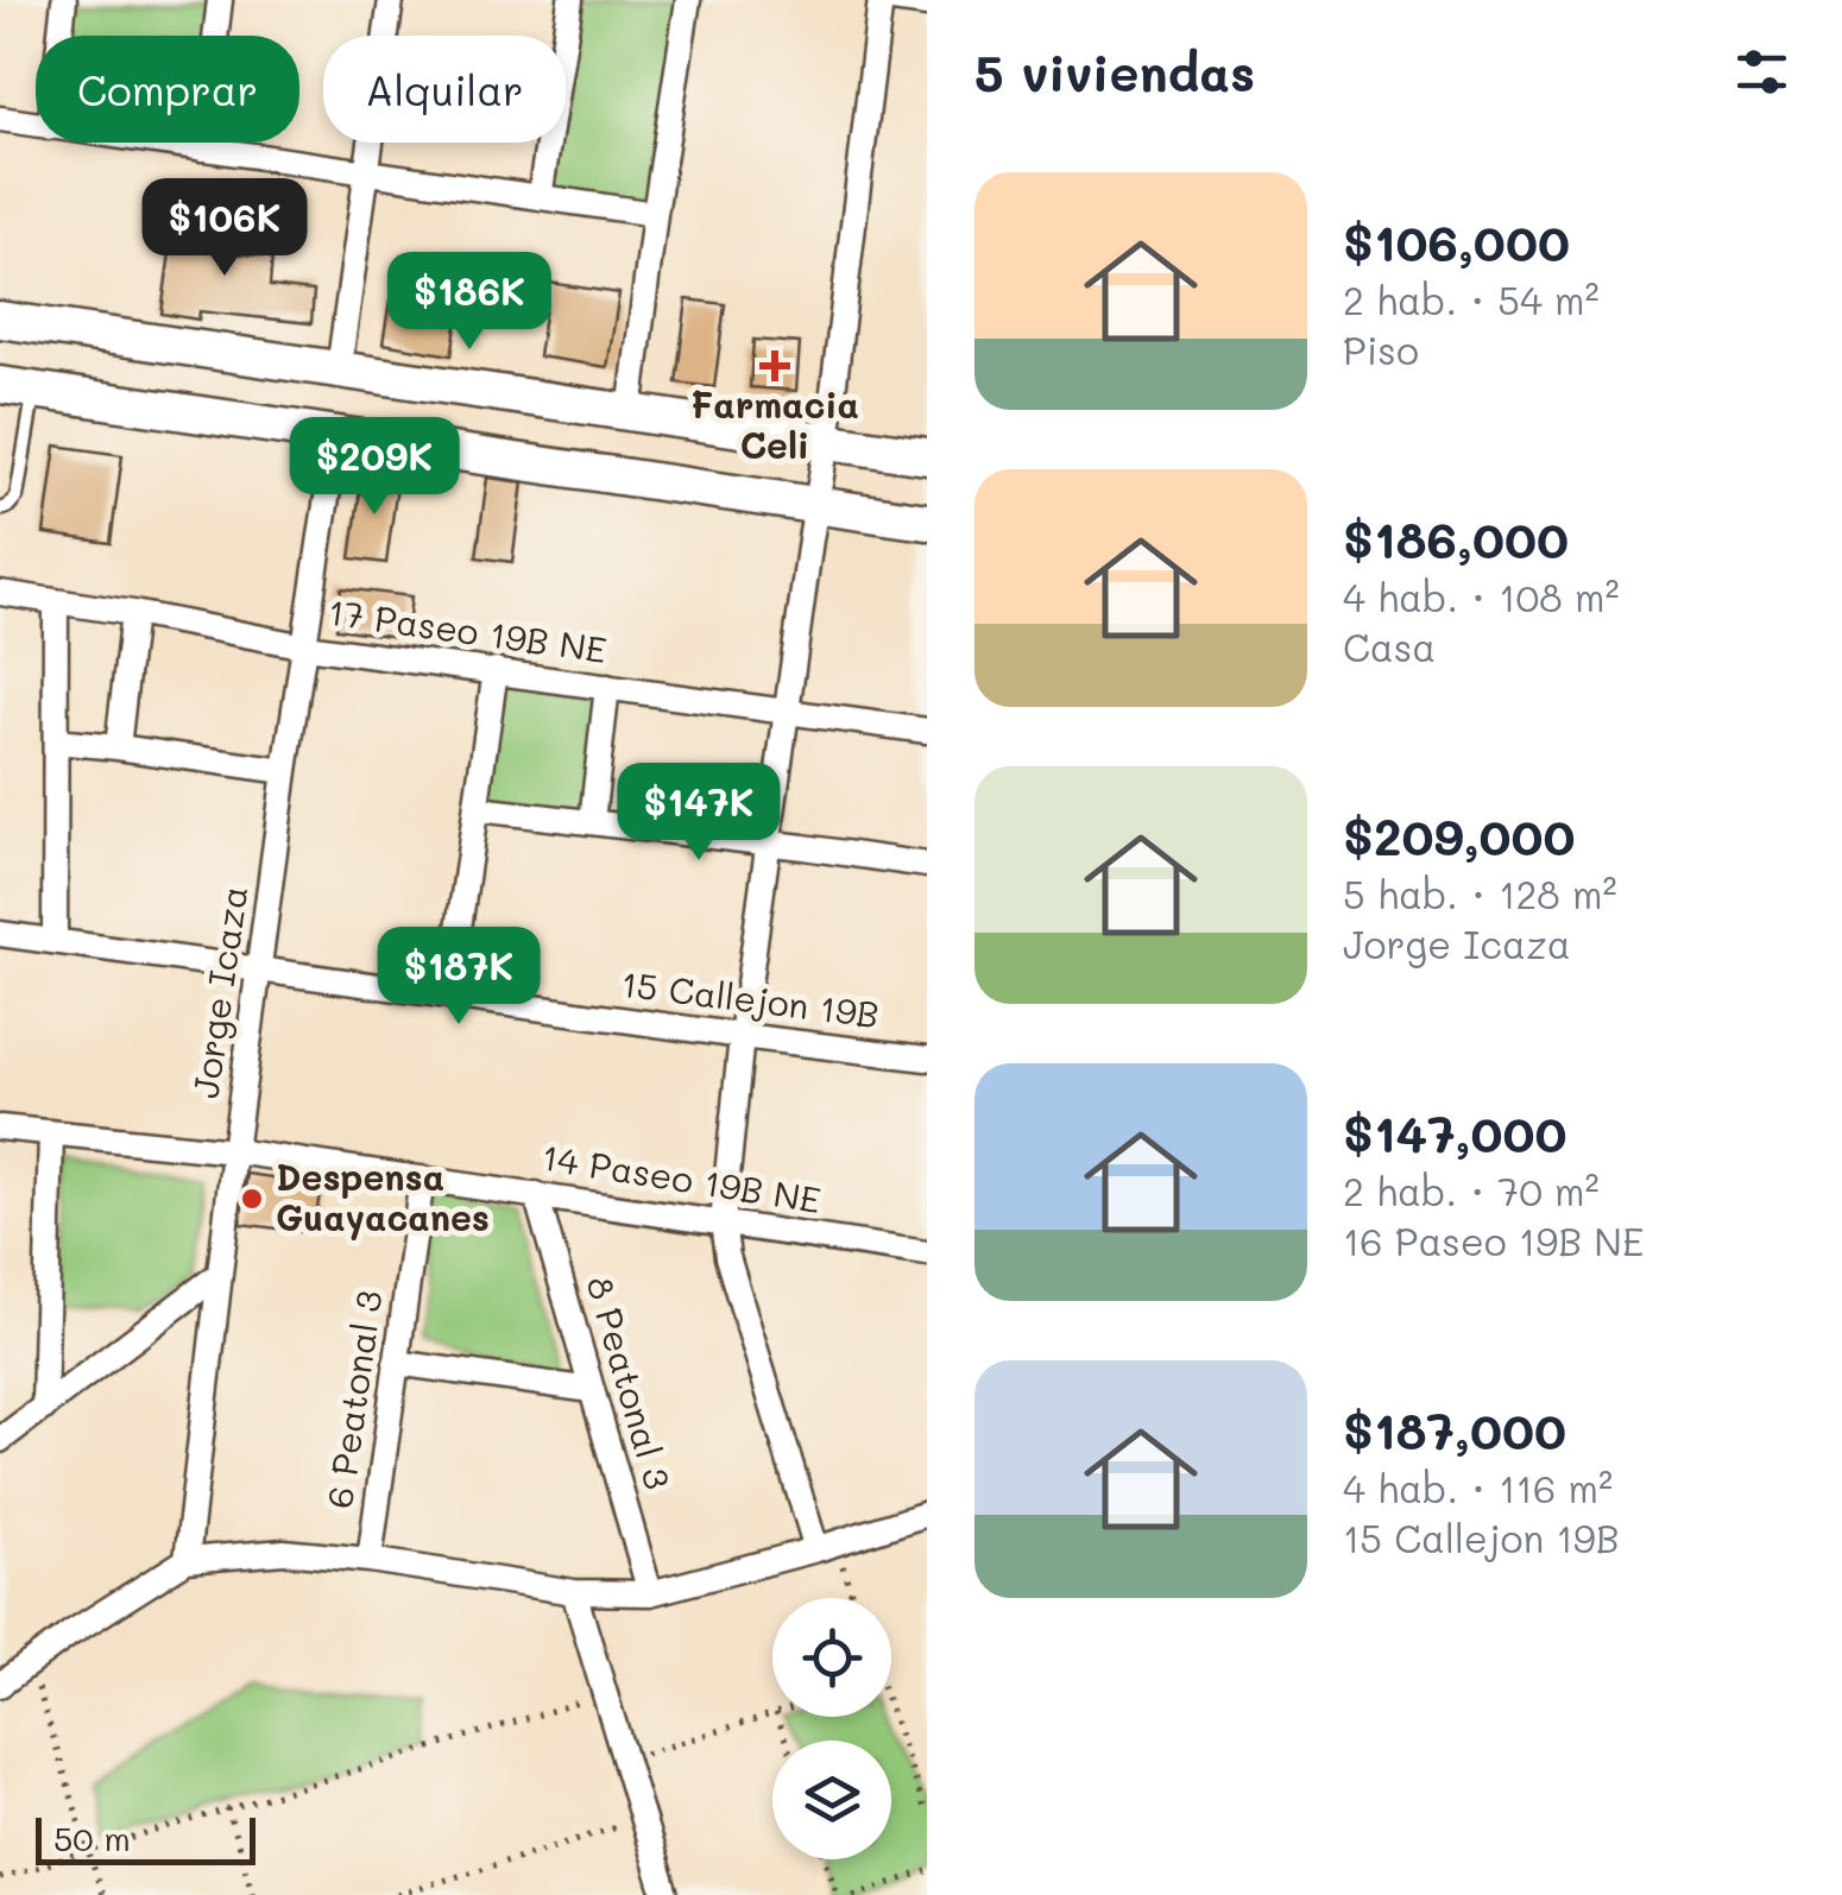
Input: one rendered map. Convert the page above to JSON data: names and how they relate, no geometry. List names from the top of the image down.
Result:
{
  "streets": {
    "street": [
      "17 Paseo 19B NE",
      "Jorge Icaza",
      "15 Callejon 19B",
      "14 Paseo 19B NE",
      "8 Peatonal 3",
      "6 Peatonal 3"
    ]
  },
  "crossings": [
    ["17 Paseo 19B NE", "Jorge Icaza"],
    ["Jorge Icaza", "15 Callejon 19B"],
    ["Jorge Icaza", "14 Paseo 19B NE"],
    ["14 Paseo 19B NE", "8 Peatonal 3"],
    ["14 Paseo 19B NE", "6 Peatonal 3"]
  ],
  "places": {
    "health": ["Farmacia Celi"],
    "other": ["Despensa Guayacanes"]
  },
  "scale_bar": "50 m",
  "page": {
    "heading": "5 viviendas",
    "chip": ["Comprar", "Alquilar"],
    "list": [
      {
        "name": "$106,000",
        "note": "2 hab. · 54 m² · Piso"
      },
      {
        "name": "$186,000",
        "note": "4 hab. · 108 m² · Casa"
      },
      {
        "name": "$209,000",
        "note": "5 hab. · 128 m² · Jorge Icaza"
      },
      {
        "name": "$147,000",
        "note": "2 hab. · 70 m² · 16 Paseo 19B NE"
      },
      {
        "name": "$187,000",
        "note": "4 hab. · 116 m² · 15 Callejon 19B"
      }
    ],
    "price": [
      "$106K",
      "$186K",
      "$209K",
      "$147K",
      "$187K"
    ],
    "scale": "50 m"
  }
}
